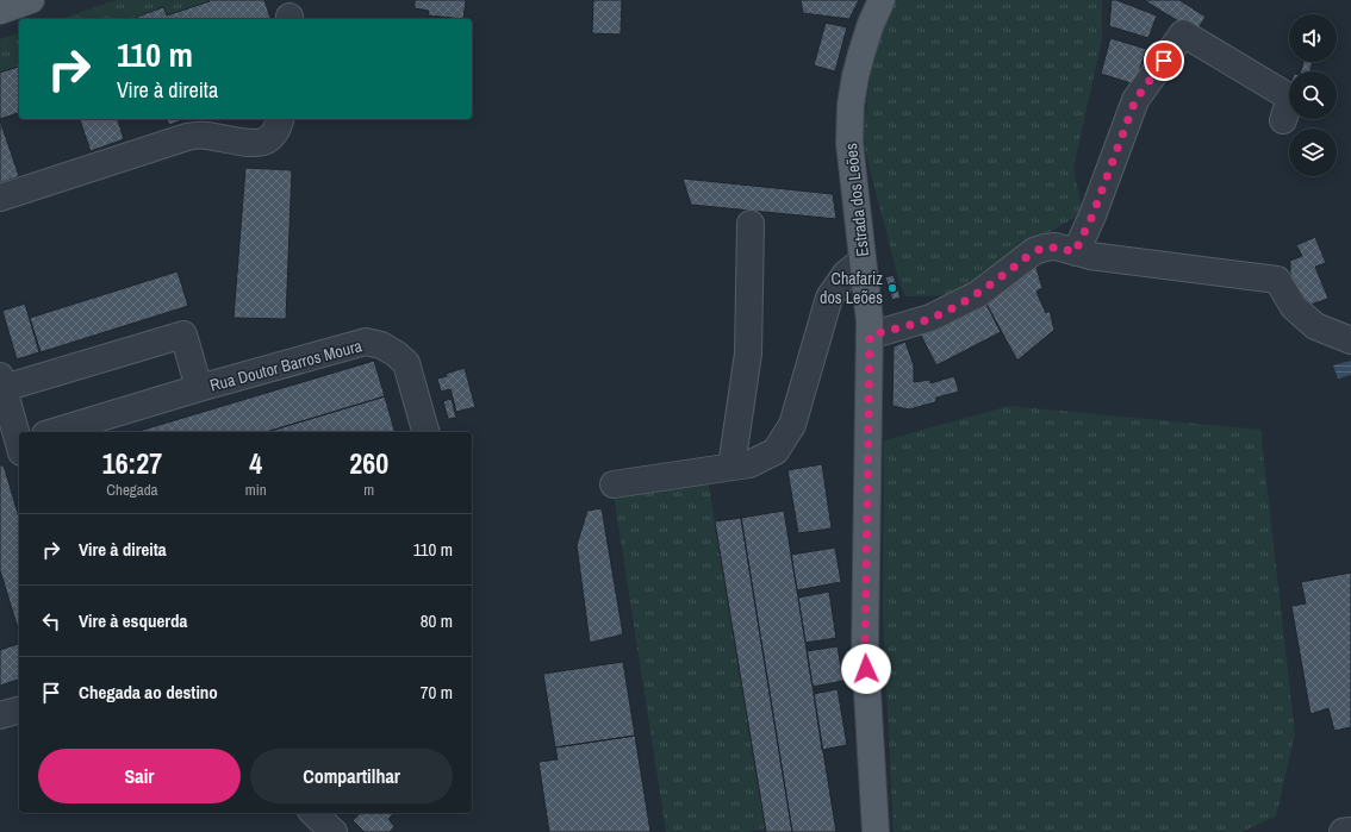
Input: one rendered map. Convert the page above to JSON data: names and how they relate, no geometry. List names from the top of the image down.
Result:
{
  "streets": {
    "main road": ["Estrada dos Leões"],
    "street": ["Rua Doutor Barros Moura"]
  },
  "places": ["Chafariz dos Leões"],
  "page": {
    "turn": ["110 m", "Vire à direita"],
    "eta": [
      "16:27",
      "Chegada",
      "4",
      "min",
      "260",
      "m"
    ],
    "list": [
      {
        "name": "Vire à direita",
        "value": "110 m"
      },
      {
        "name": "Vire à esquerda",
        "value": "80 m"
      },
      {
        "name": "Chegada ao destino",
        "value": "70 m"
      }
    ],
    "buttons": ["Sair", "Compartilhar"]
  }
}
